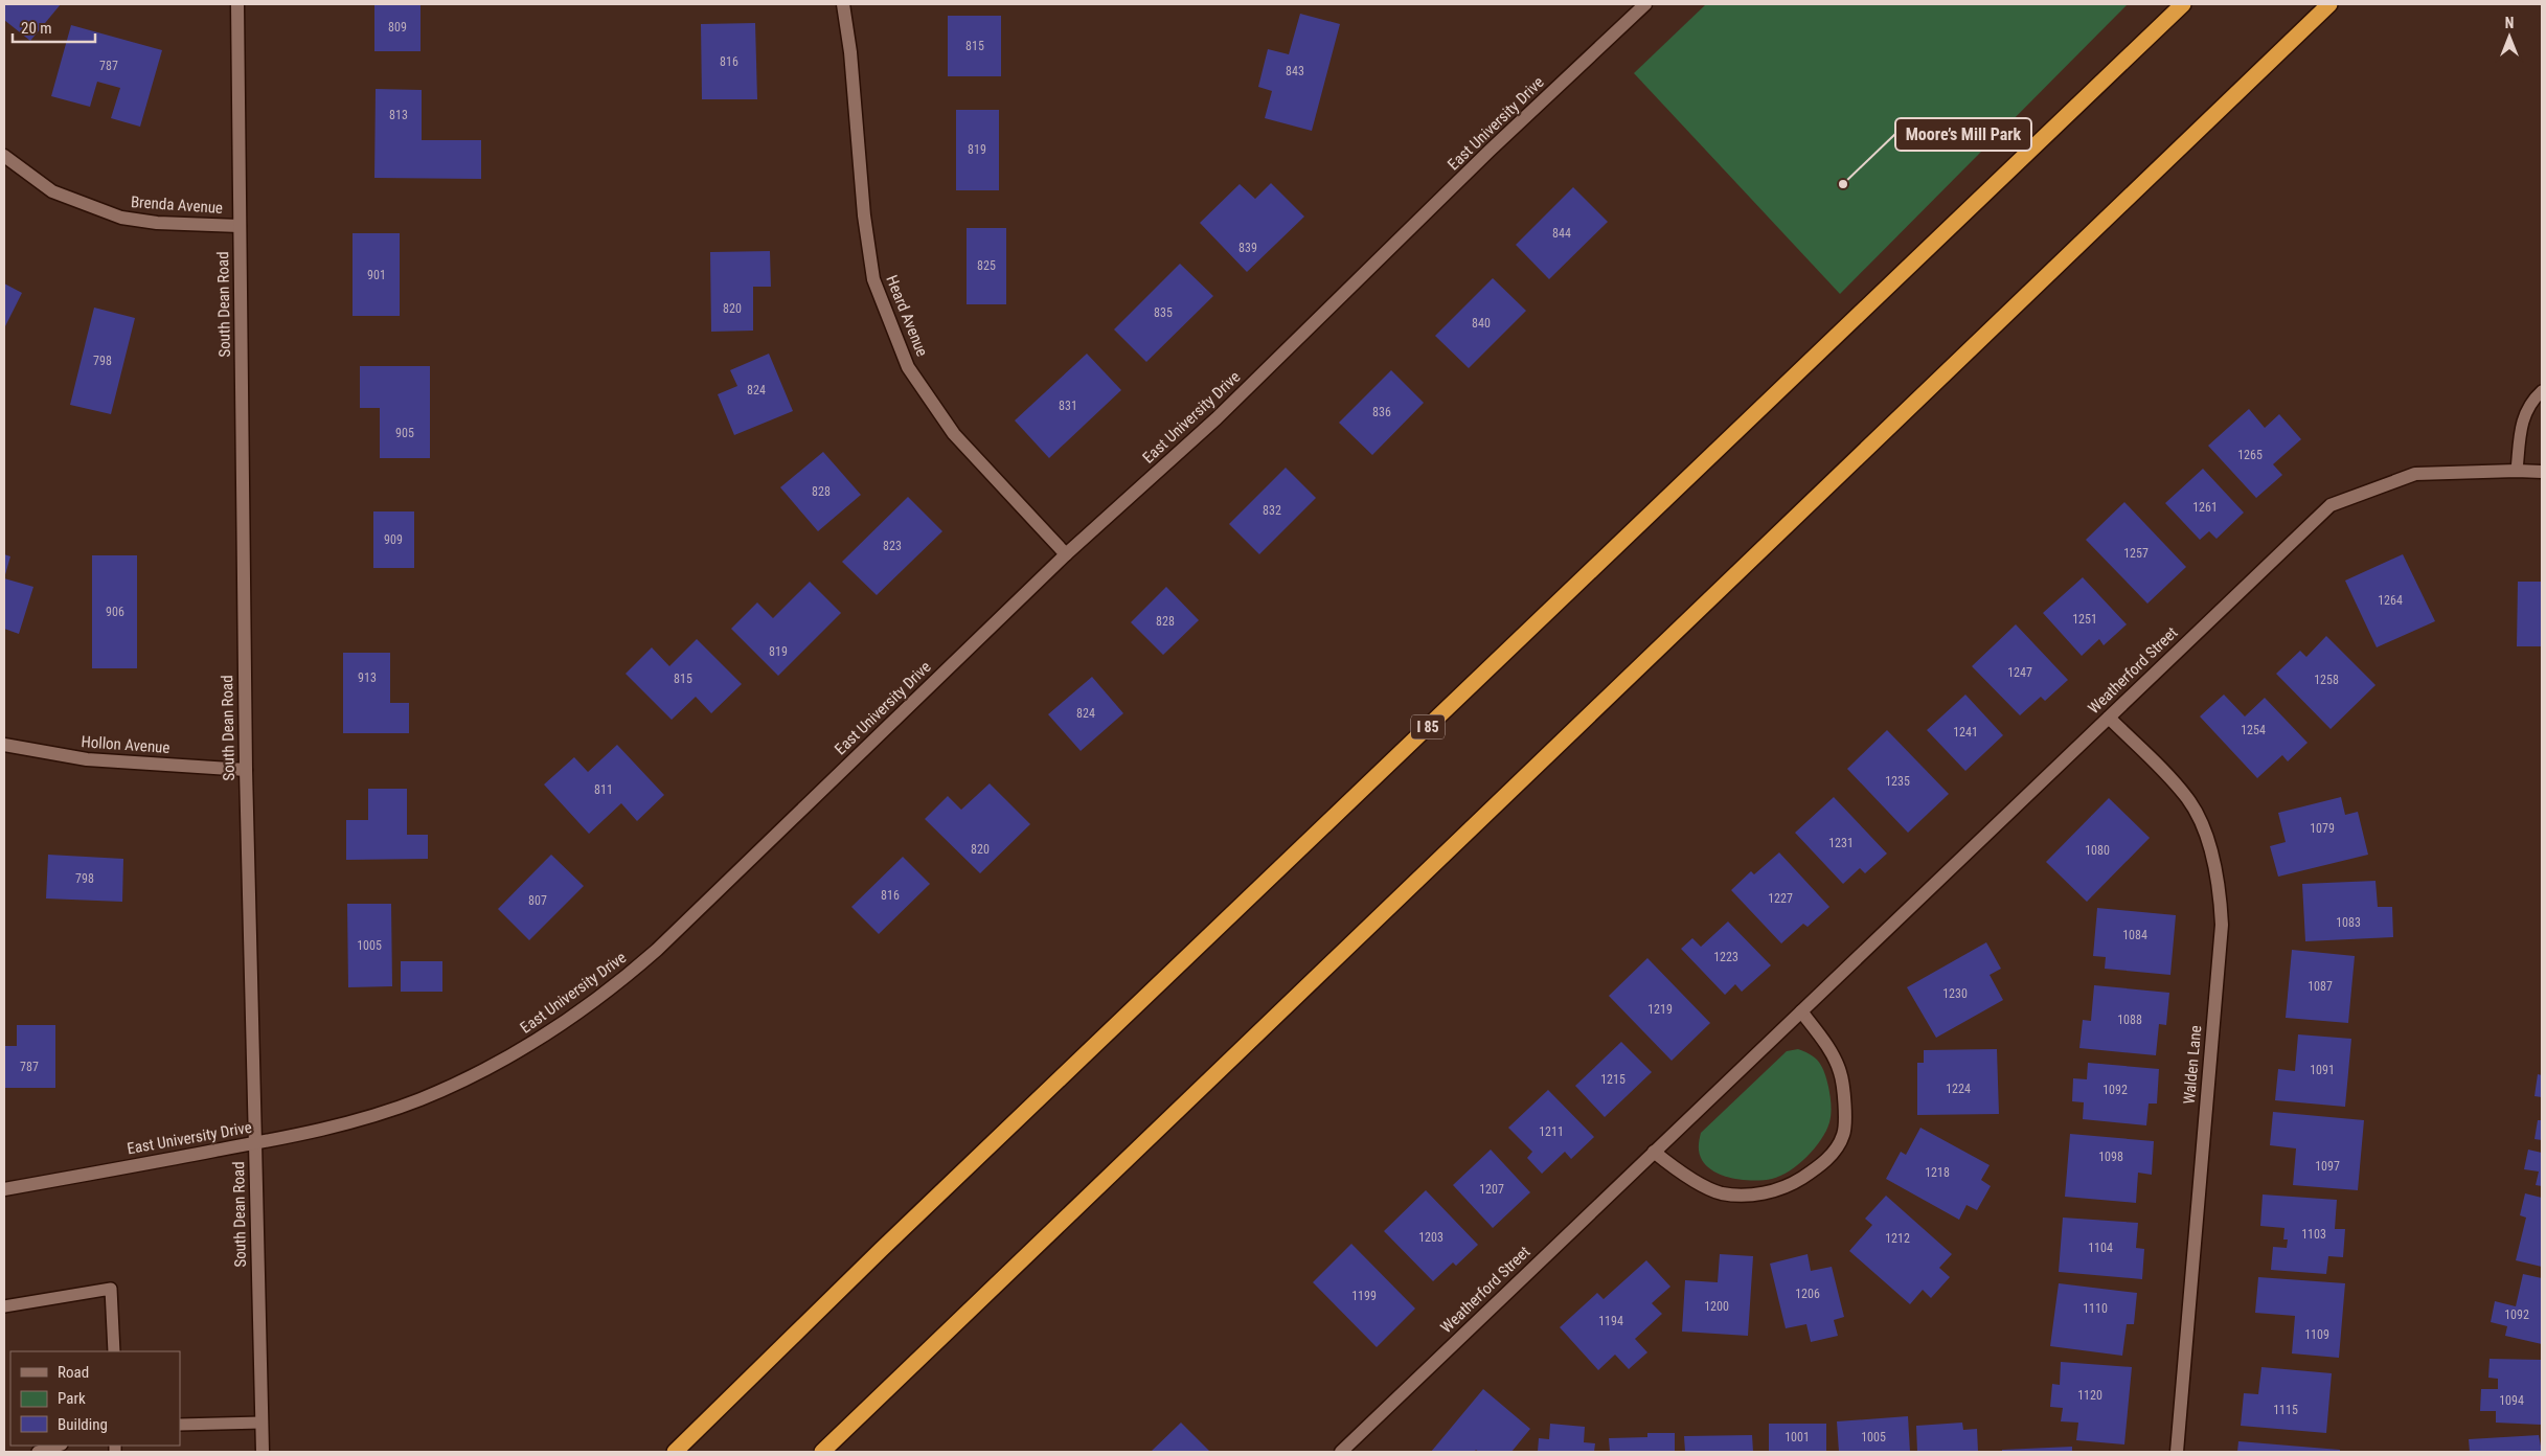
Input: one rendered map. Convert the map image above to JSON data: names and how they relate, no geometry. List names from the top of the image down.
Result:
{
  "streets": {
    "highway": ["I 85"],
    "street": [
      "East University Drive",
      "Brenda Avenue",
      "South Dean Road",
      "Heard Avenue",
      "Weatherford Street",
      "Hollon Avenue",
      "Walden Lane"
    ]
  },
  "crossings": [
    ["East University Drive", "South Dean Road"],
    ["East University Drive", "Heard Avenue"],
    ["Brenda Avenue", "South Dean Road"],
    ["South Dean Road", "Hollon Avenue"],
    ["Weatherford Street", "Walden Lane"]
  ],
  "places": ["Moore’s Mill Park"],
  "house_numbers": [
    "809",
    "815",
    "816",
    "787",
    "843",
    "813",
    "819",
    "844",
    "839",
    "825",
    "901",
    "820",
    "835",
    "840",
    "798",
    "824",
    "831",
    "836",
    "905",
    "1265",
    "828",
    "1261",
    "832",
    "909",
    "823",
    "1257",
    "1264",
    "906",
    "1251",
    "828",
    "819",
    "1247",
    "913",
    "815",
    "1258",
    "824",
    "1254",
    "1241",
    "1235",
    "811",
    "1079",
    "1231",
    "820",
    "1080",
    "798",
    "816",
    "1227",
    "807",
    "1083",
    "1084",
    "1005",
    "1223",
    "1087",
    "1230",
    "1219",
    "1088",
    "787",
    "1091",
    "1215",
    "1224",
    "1092",
    "1211",
    "1098",
    "1097",
    "1218",
    "1207",
    "1103",
    "1203",
    "1212",
    "1104",
    "1206",
    "1199",
    "1200",
    "1110",
    "1092",
    "1194",
    "1109",
    "1120",
    "1094",
    "1115",
    "1001",
    "1005"
  ],
  "legend": ["Road", "Park", "Building"],
  "scale_bar": "20 m",
  "north": "top"
}
